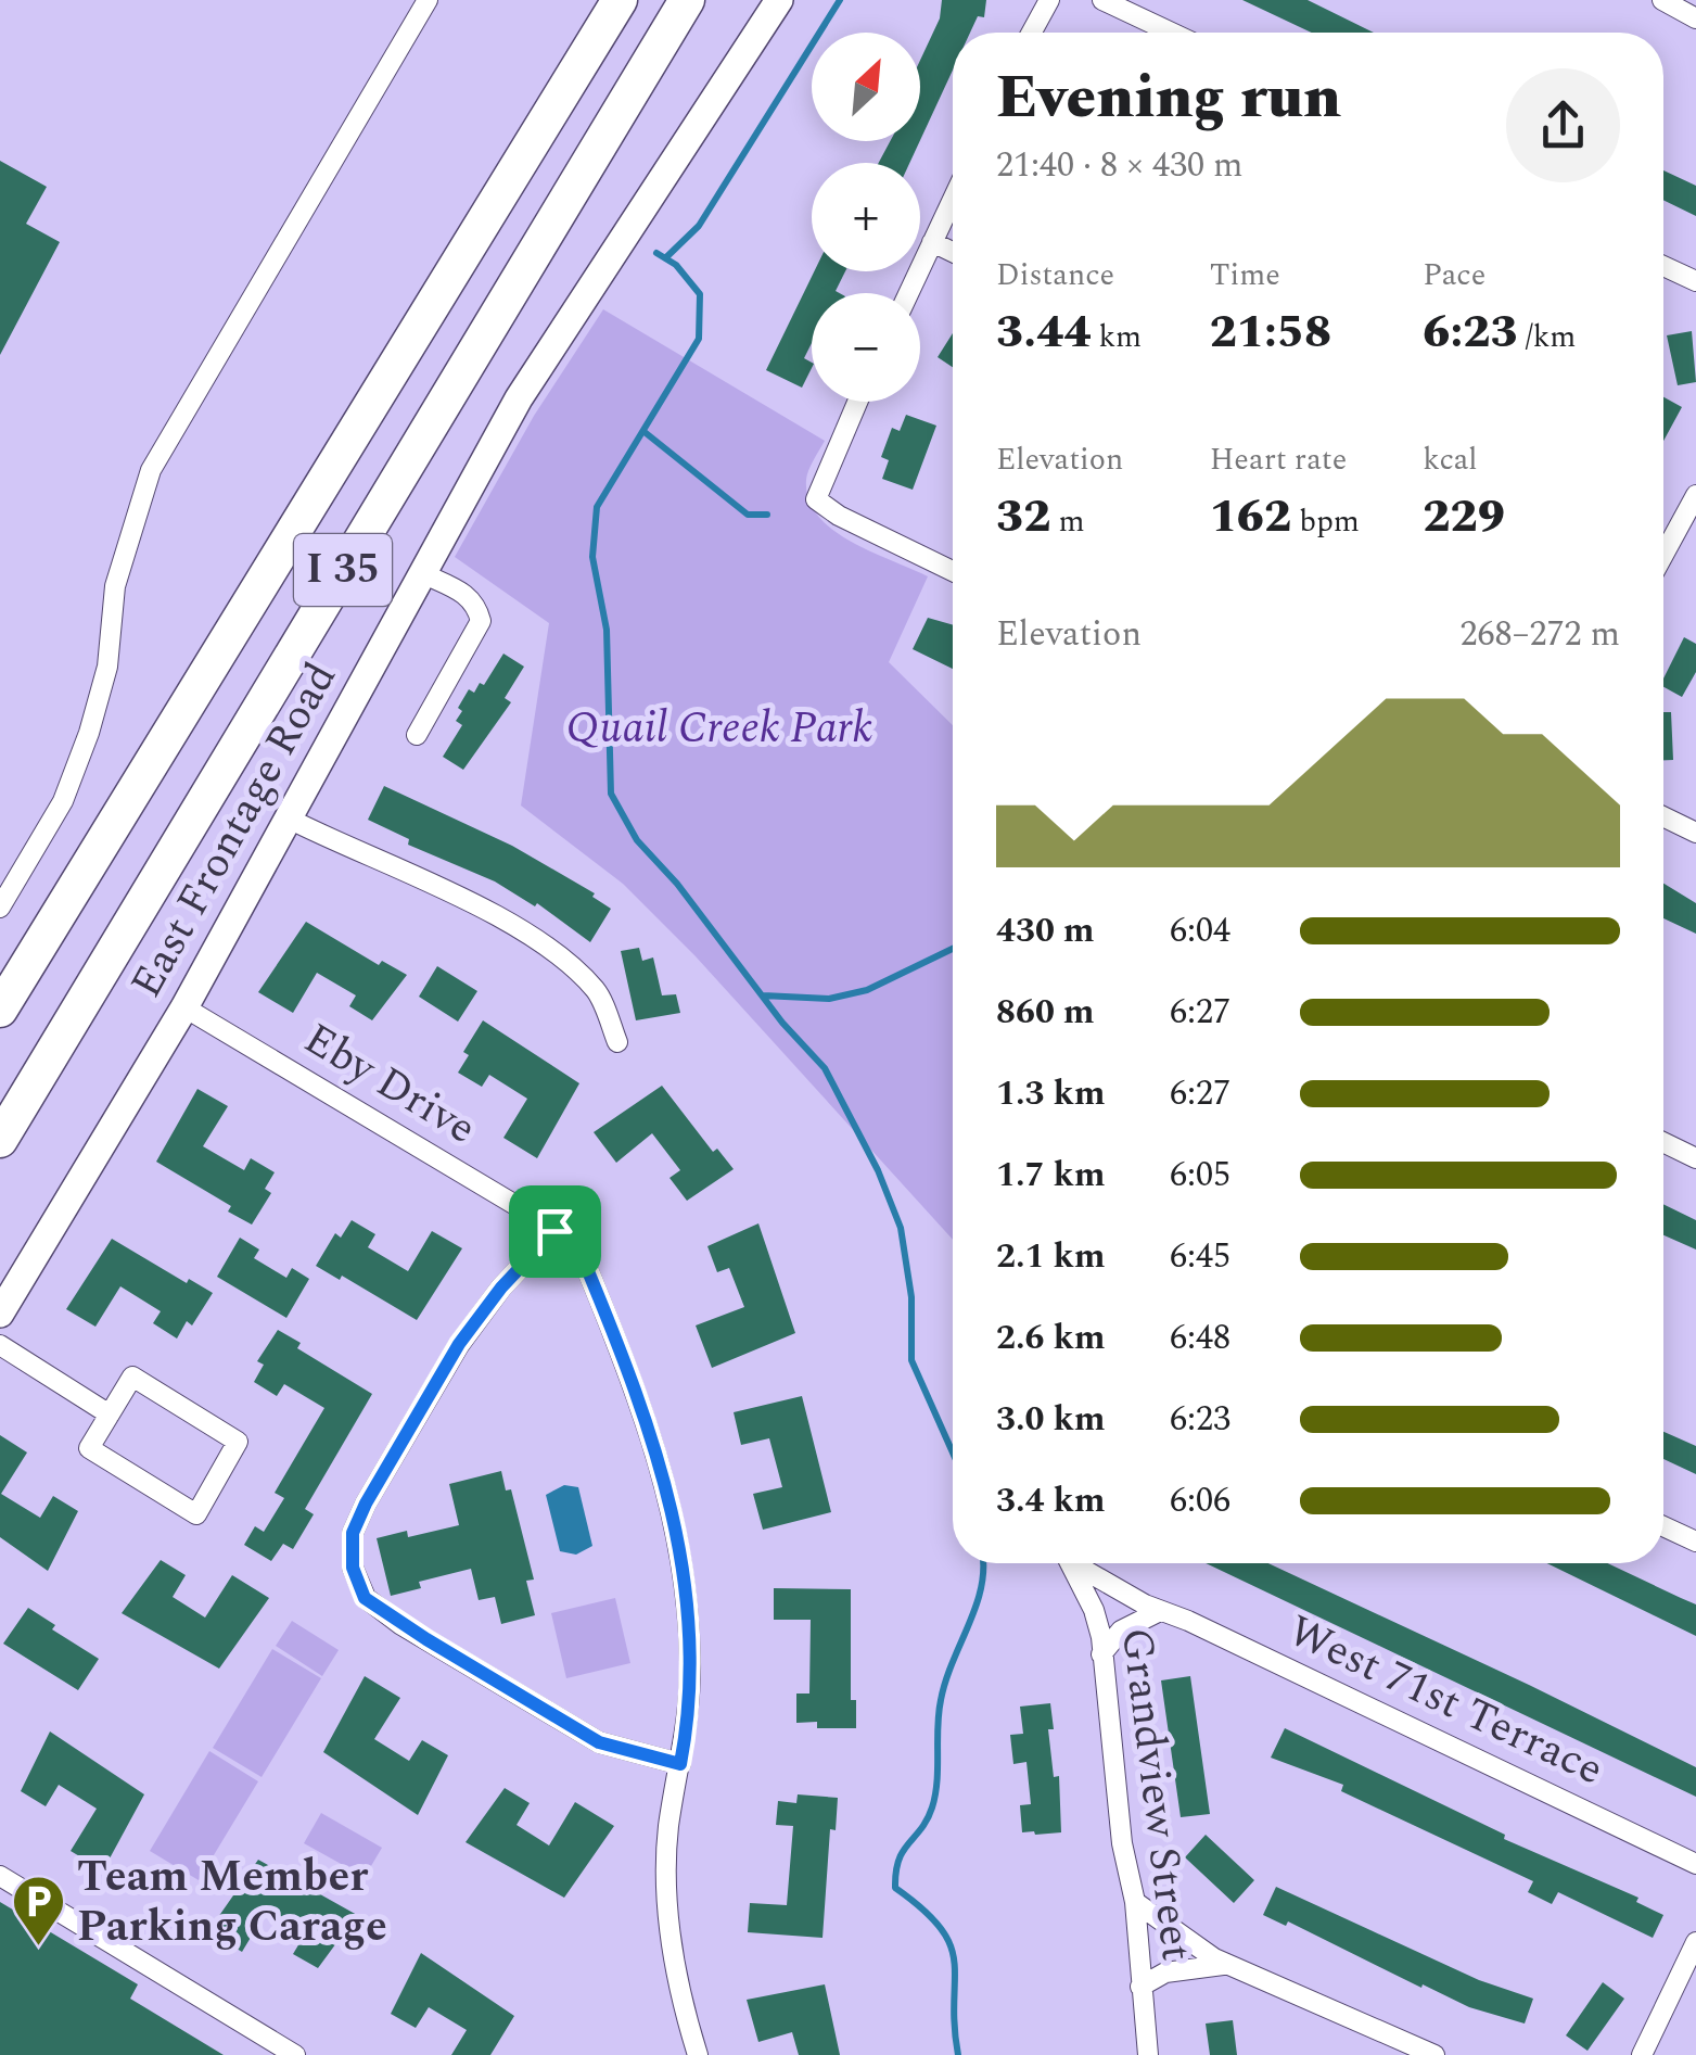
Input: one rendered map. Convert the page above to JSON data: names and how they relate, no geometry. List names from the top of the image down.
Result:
{
  "streets": {
    "highway": ["I 35"],
    "street": [
      "East Frontage Road",
      "Eby Drive",
      "West 71st Terrace",
      "Grandview Street"
    ]
  },
  "crossings": [
    ["East Frontage Road", "Eby Drive"]
  ],
  "parks": ["Quail Creek Park"],
  "places": {
    "parking": ["Team Member Parking Carage"]
  },
  "north": "top right",
  "page": {
    "map_buttons": ["+", "−"],
    "heading": ["Evening run", "21:40 · 8 × 430 m"],
    "stats": [
      ["Distance", "3.44 km"],
      ["Time", "21:58"],
      ["Pace", "6:23 /km"],
      ["Elevation", "32 m"],
      ["Heart rate", "162 bpm"],
      ["kcal", "229"]
    ],
    "chart": ["Elevation", "268–272 m"],
    "list": [
      {
        "name": "430 m",
        "note": "6:04"
      },
      {
        "name": "860 m",
        "note": "6:27"
      },
      {
        "name": "1.3 km",
        "note": "6:27"
      },
      {
        "name": "1.7 km",
        "note": "6:05"
      },
      {
        "name": "2.1 km",
        "note": "6:45"
      },
      {
        "name": "2.6 km",
        "note": "6:48"
      },
      {
        "name": "3.0 km",
        "note": "6:23"
      },
      {
        "name": "3.4 km",
        "note": "6:06"
      }
    ]
  }
}
